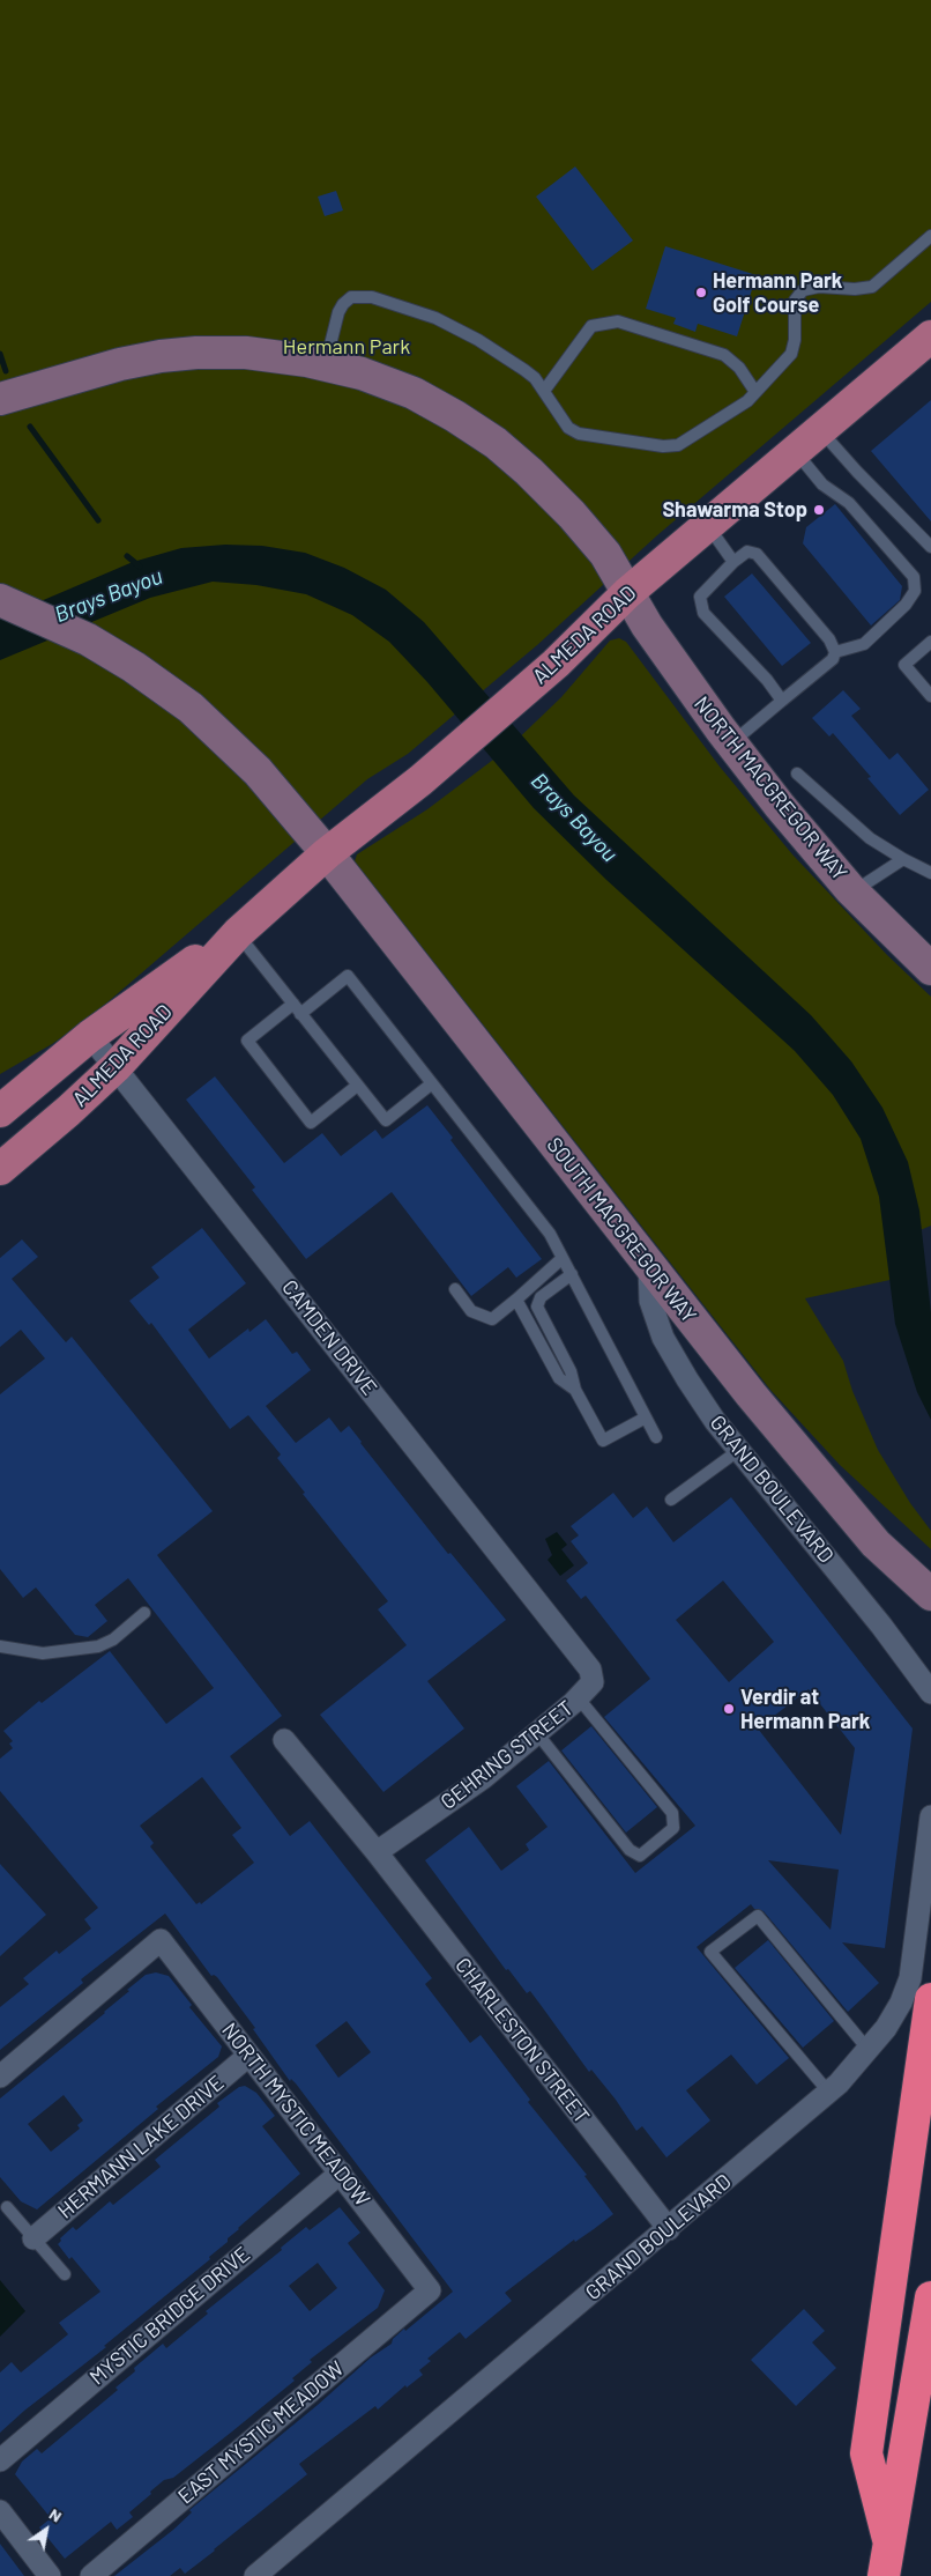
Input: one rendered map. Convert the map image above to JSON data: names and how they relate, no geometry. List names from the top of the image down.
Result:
{
  "streets": {
    "main road": ["ALMEDA ROAD", "NORTH MACGREGOR WAY", "SOUTH MACGREGOR WAY"],
    "street": [
      "CAMDEN DRIVE",
      "GRAND BOULEVARD",
      "GEHRING STREET",
      "CHARLESTON STREET",
      "NORTH MYSTIC MEADOW",
      "HERMANN LAKE DRIVE",
      "MYSTIC BRIDGE DRIVE",
      "EAST MYSTIC MEADOW"
    ]
  },
  "crossings": [
    ["ALMEDA ROAD", "NORTH MACGREGOR WAY"],
    ["ALMEDA ROAD", "SOUTH MACGREGOR WAY"],
    ["ALMEDA ROAD", "CAMDEN DRIVE"],
    ["SOUTH MACGREGOR WAY", "GRAND BOULEVARD"],
    ["CAMDEN DRIVE", "GEHRING STREET"],
    ["GRAND BOULEVARD", "CHARLESTON STREET"],
    ["GEHRING STREET", "CHARLESTON STREET"],
    ["NORTH MYSTIC MEADOW", "HERMANN LAKE DRIVE"],
    ["NORTH MYSTIC MEADOW", "MYSTIC BRIDGE DRIVE"],
    ["NORTH MYSTIC MEADOW", "EAST MYSTIC MEADOW"]
  ],
  "water": ["Brays Bayou"],
  "parks": ["Hermann Park"],
  "places": ["Hermann Park Golf Course", "Shawarma Stop", "Verdir at Hermann Park"],
  "north": "top right"
}
